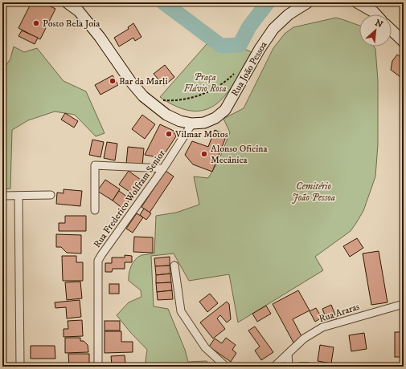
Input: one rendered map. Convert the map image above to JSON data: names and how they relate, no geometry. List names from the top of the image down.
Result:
{
  "streets": {
    "main road": ["Rua João Pessoa"],
    "street": ["Rua Frederico Wolfram Senior", "Rua Araras"]
  },
  "crossings": [
    ["Rua João Pessoa", "Rua Frederico Wolfram Senior"]
  ],
  "parks": ["Praça Flávio Rosa", "Cemitério João Pessoa"],
  "places": [
    "Posto Bela Joia",
    "Bar da Marli",
    "Vilmar Motos",
    "Alonso Oficina Mecânica"
  ],
  "north": "top right"
}
